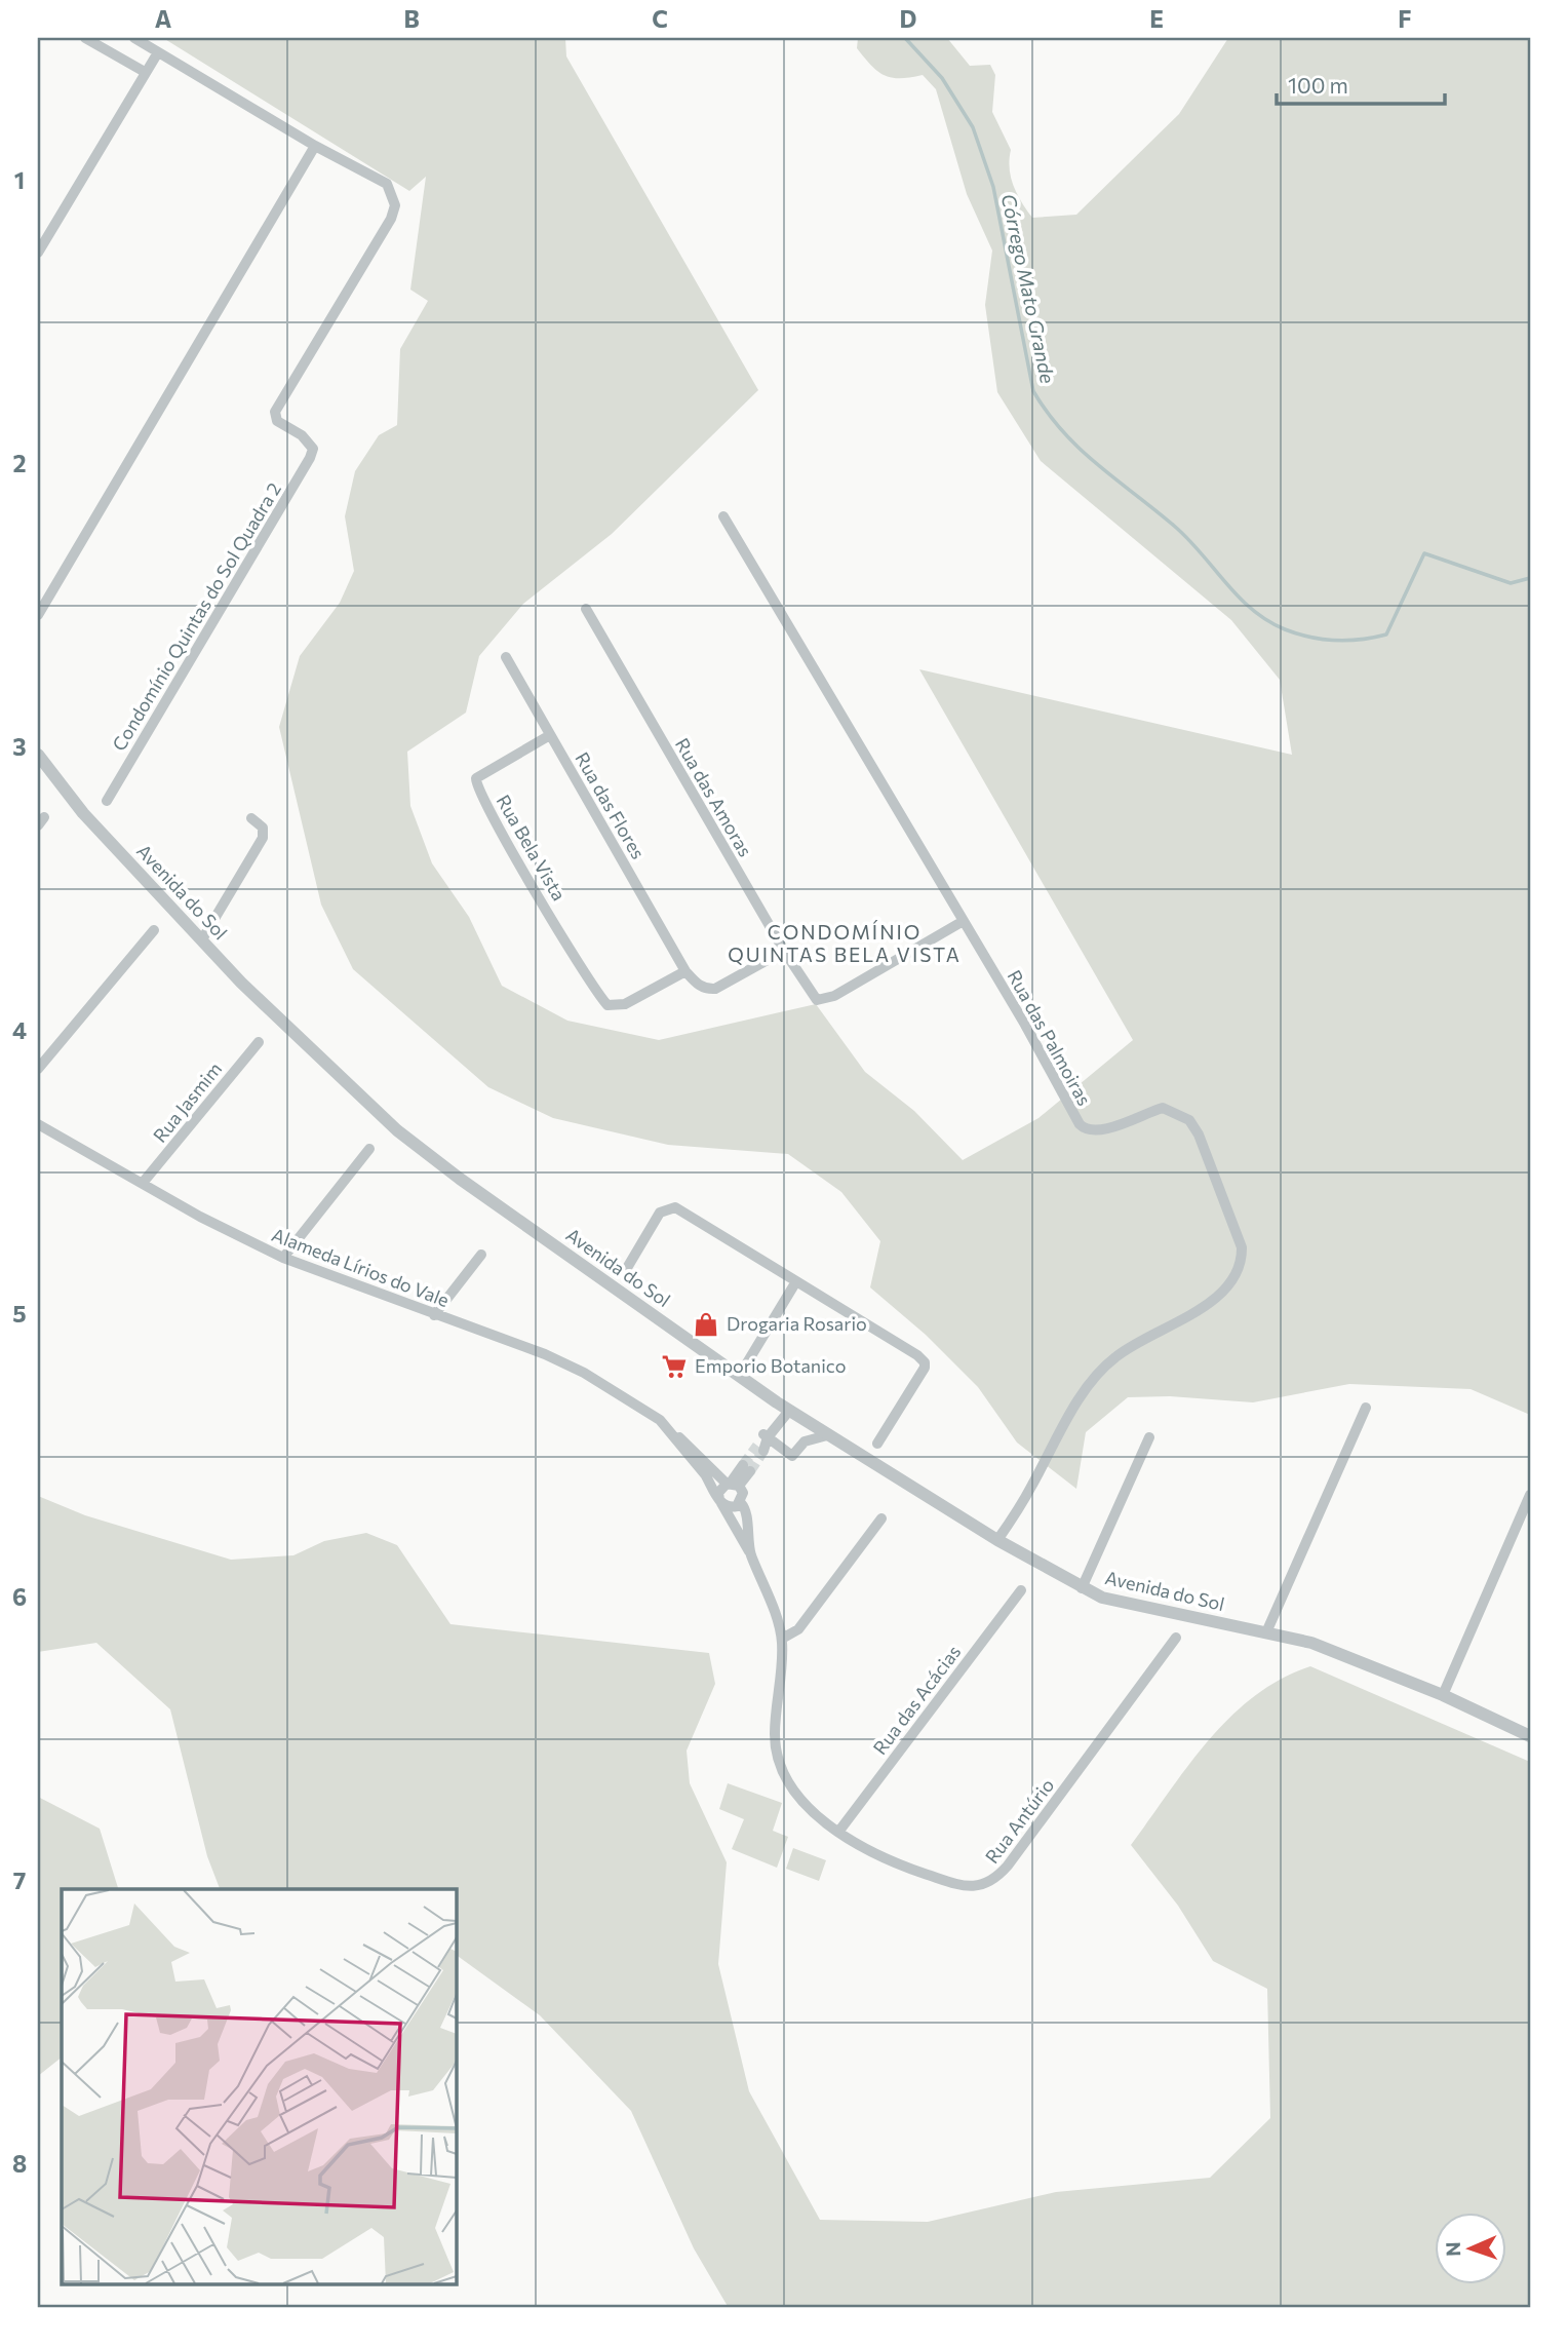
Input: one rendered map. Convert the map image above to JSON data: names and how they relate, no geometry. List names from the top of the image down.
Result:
{
  "streets": {
    "street": [
      "Condomínio Quintas do Sol Quadra 2",
      "Rua das Amoras",
      "Rua das Flores",
      "Rua Bela Vista",
      "Avenida do Sol",
      "Rua das Palmoiras",
      "Rua Jasmim",
      "Alameda Lírios do Vale",
      "Rua das Acácias",
      "Rua Antúrio"
    ]
  },
  "crossings": [
    ["Rua das Amoras", "Rua das Palmoiras"],
    ["Rua das Flores", "Rua Bela Vista"],
    ["Avenida do Sol", "Rua das Palmoiras"],
    ["Rua Jasmim", "Alameda Lírios do Vale"],
    ["Alameda Lírios do Vale", "Rua Antúrio"],
    ["Rua das Acácias", "Rua Antúrio"]
  ],
  "districts": ["CONDOMÍNIO QUINTAS BELA VISTA"],
  "water": ["Córrego Mato Grande"],
  "places": {
    "shop": ["Drogaria Rosario"],
    "supermarket": ["Emporio Botanico"]
  },
  "scale_bar": "100 m",
  "north": "left",
  "grid": {
    "columns": [
      "A",
      "B",
      "C",
      "D",
      "E",
      "F"
    ],
    "rows": [
      "1",
      "2",
      "3",
      "4",
      "5",
      "6",
      "7",
      "8"
    ]
  }
}
